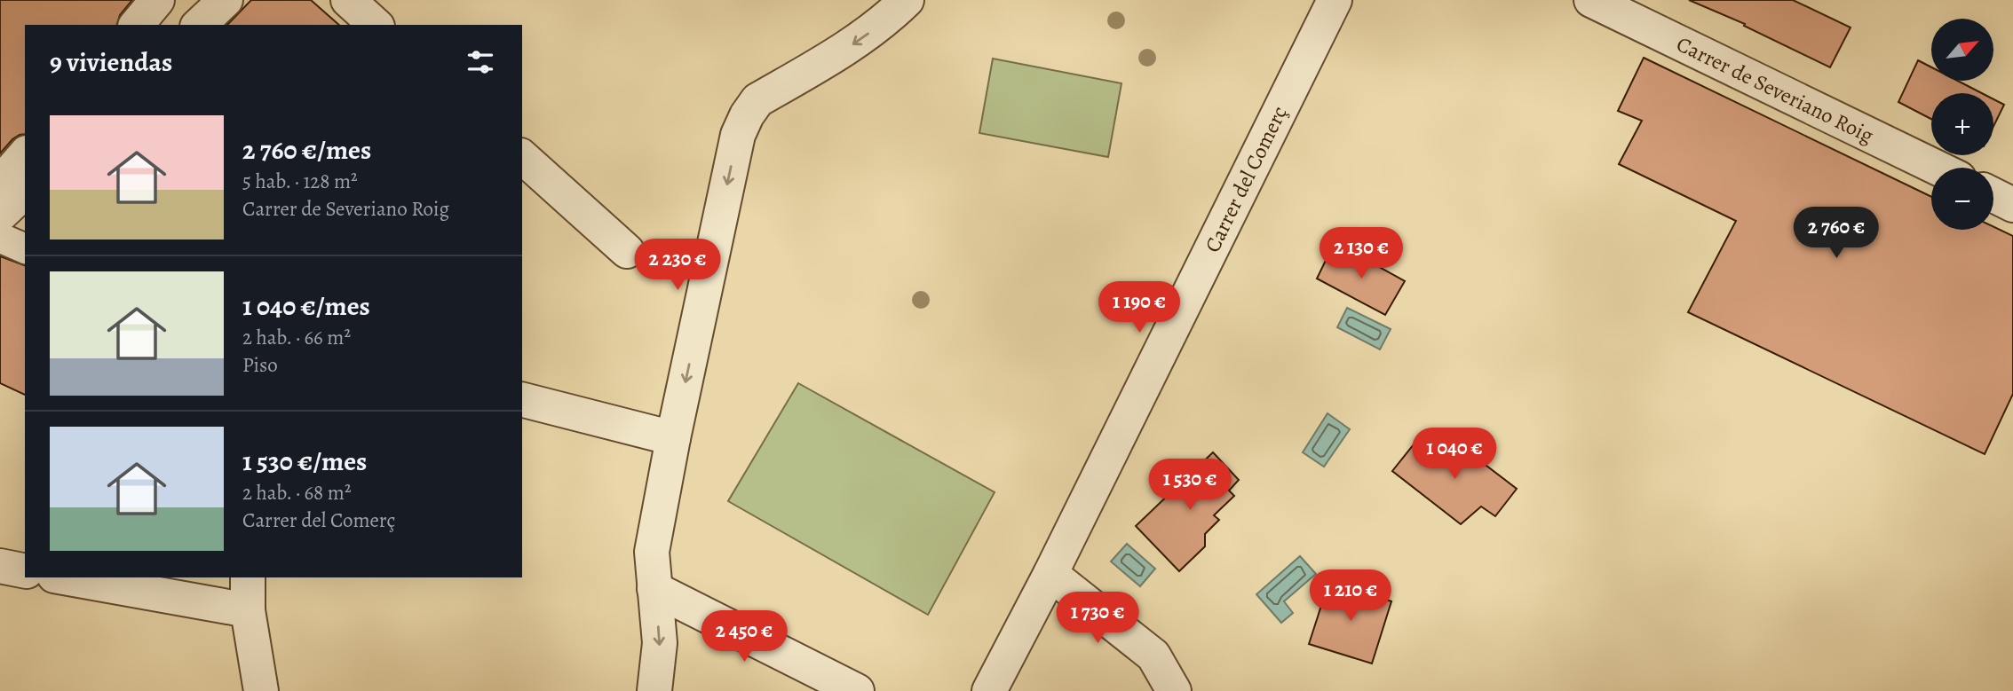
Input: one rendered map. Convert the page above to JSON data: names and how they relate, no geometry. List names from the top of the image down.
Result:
{
  "streets": {
    "street": ["Carrer de Severiano Roig", "Carrer del Comerç"]
  },
  "north": "top right",
  "page": {
    "map_buttons": ["+", "−"],
    "heading": "9 viviendas",
    "list": [
      {
        "name": "2 760 €/mes",
        "note": "5 hab. · 128 m² · Carrer de Severiano Roig"
      },
      {
        "name": "1 040 €/mes",
        "note": "2 hab. · 66 m² · Piso"
      },
      {
        "name": "1 530 €/mes",
        "note": "2 hab. · 68 m² · Carrer del Comerç"
      }
    ],
    "price": [
      "2 760 €",
      "2 130 €",
      "2 230 €",
      "1 190 €",
      "1 040 €",
      "1 530 €",
      "1 210 €",
      "1 730 €",
      "2 450 €"
    ]
  }
}
